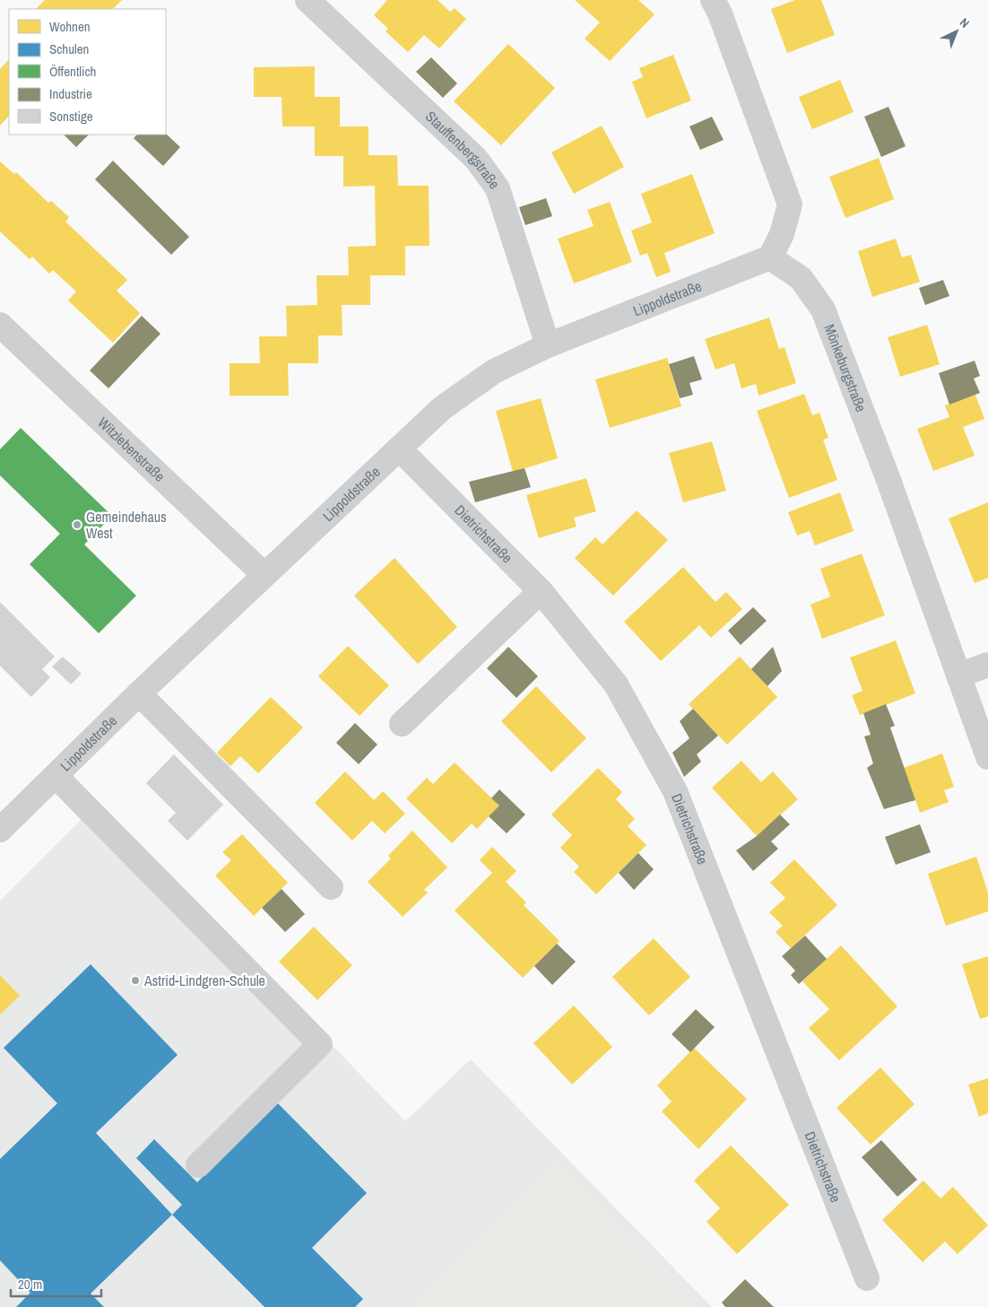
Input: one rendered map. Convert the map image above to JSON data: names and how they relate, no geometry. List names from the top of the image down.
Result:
{
  "streets": {
    "street": [
      "Stauffenbergstraße",
      "Lippoldstraße",
      "Mönkeburgstraße",
      "Witzlebenstraße",
      "Dietrichstraße"
    ]
  },
  "crossings": [
    ["Stauffenbergstraße", "Lippoldstraße"],
    ["Lippoldstraße", "Mönkeburgstraße"],
    ["Lippoldstraße", "Witzlebenstraße"],
    ["Lippoldstraße", "Dietrichstraße"]
  ],
  "places": ["Gemeindehaus West", "Astrid-Lindgren-Schule"],
  "legend": [
    "Wohnen",
    "Schulen",
    "Öffentlich",
    "Industrie",
    "Sonstige"
  ],
  "scale_bar": "20 m",
  "north": "top right"
}
